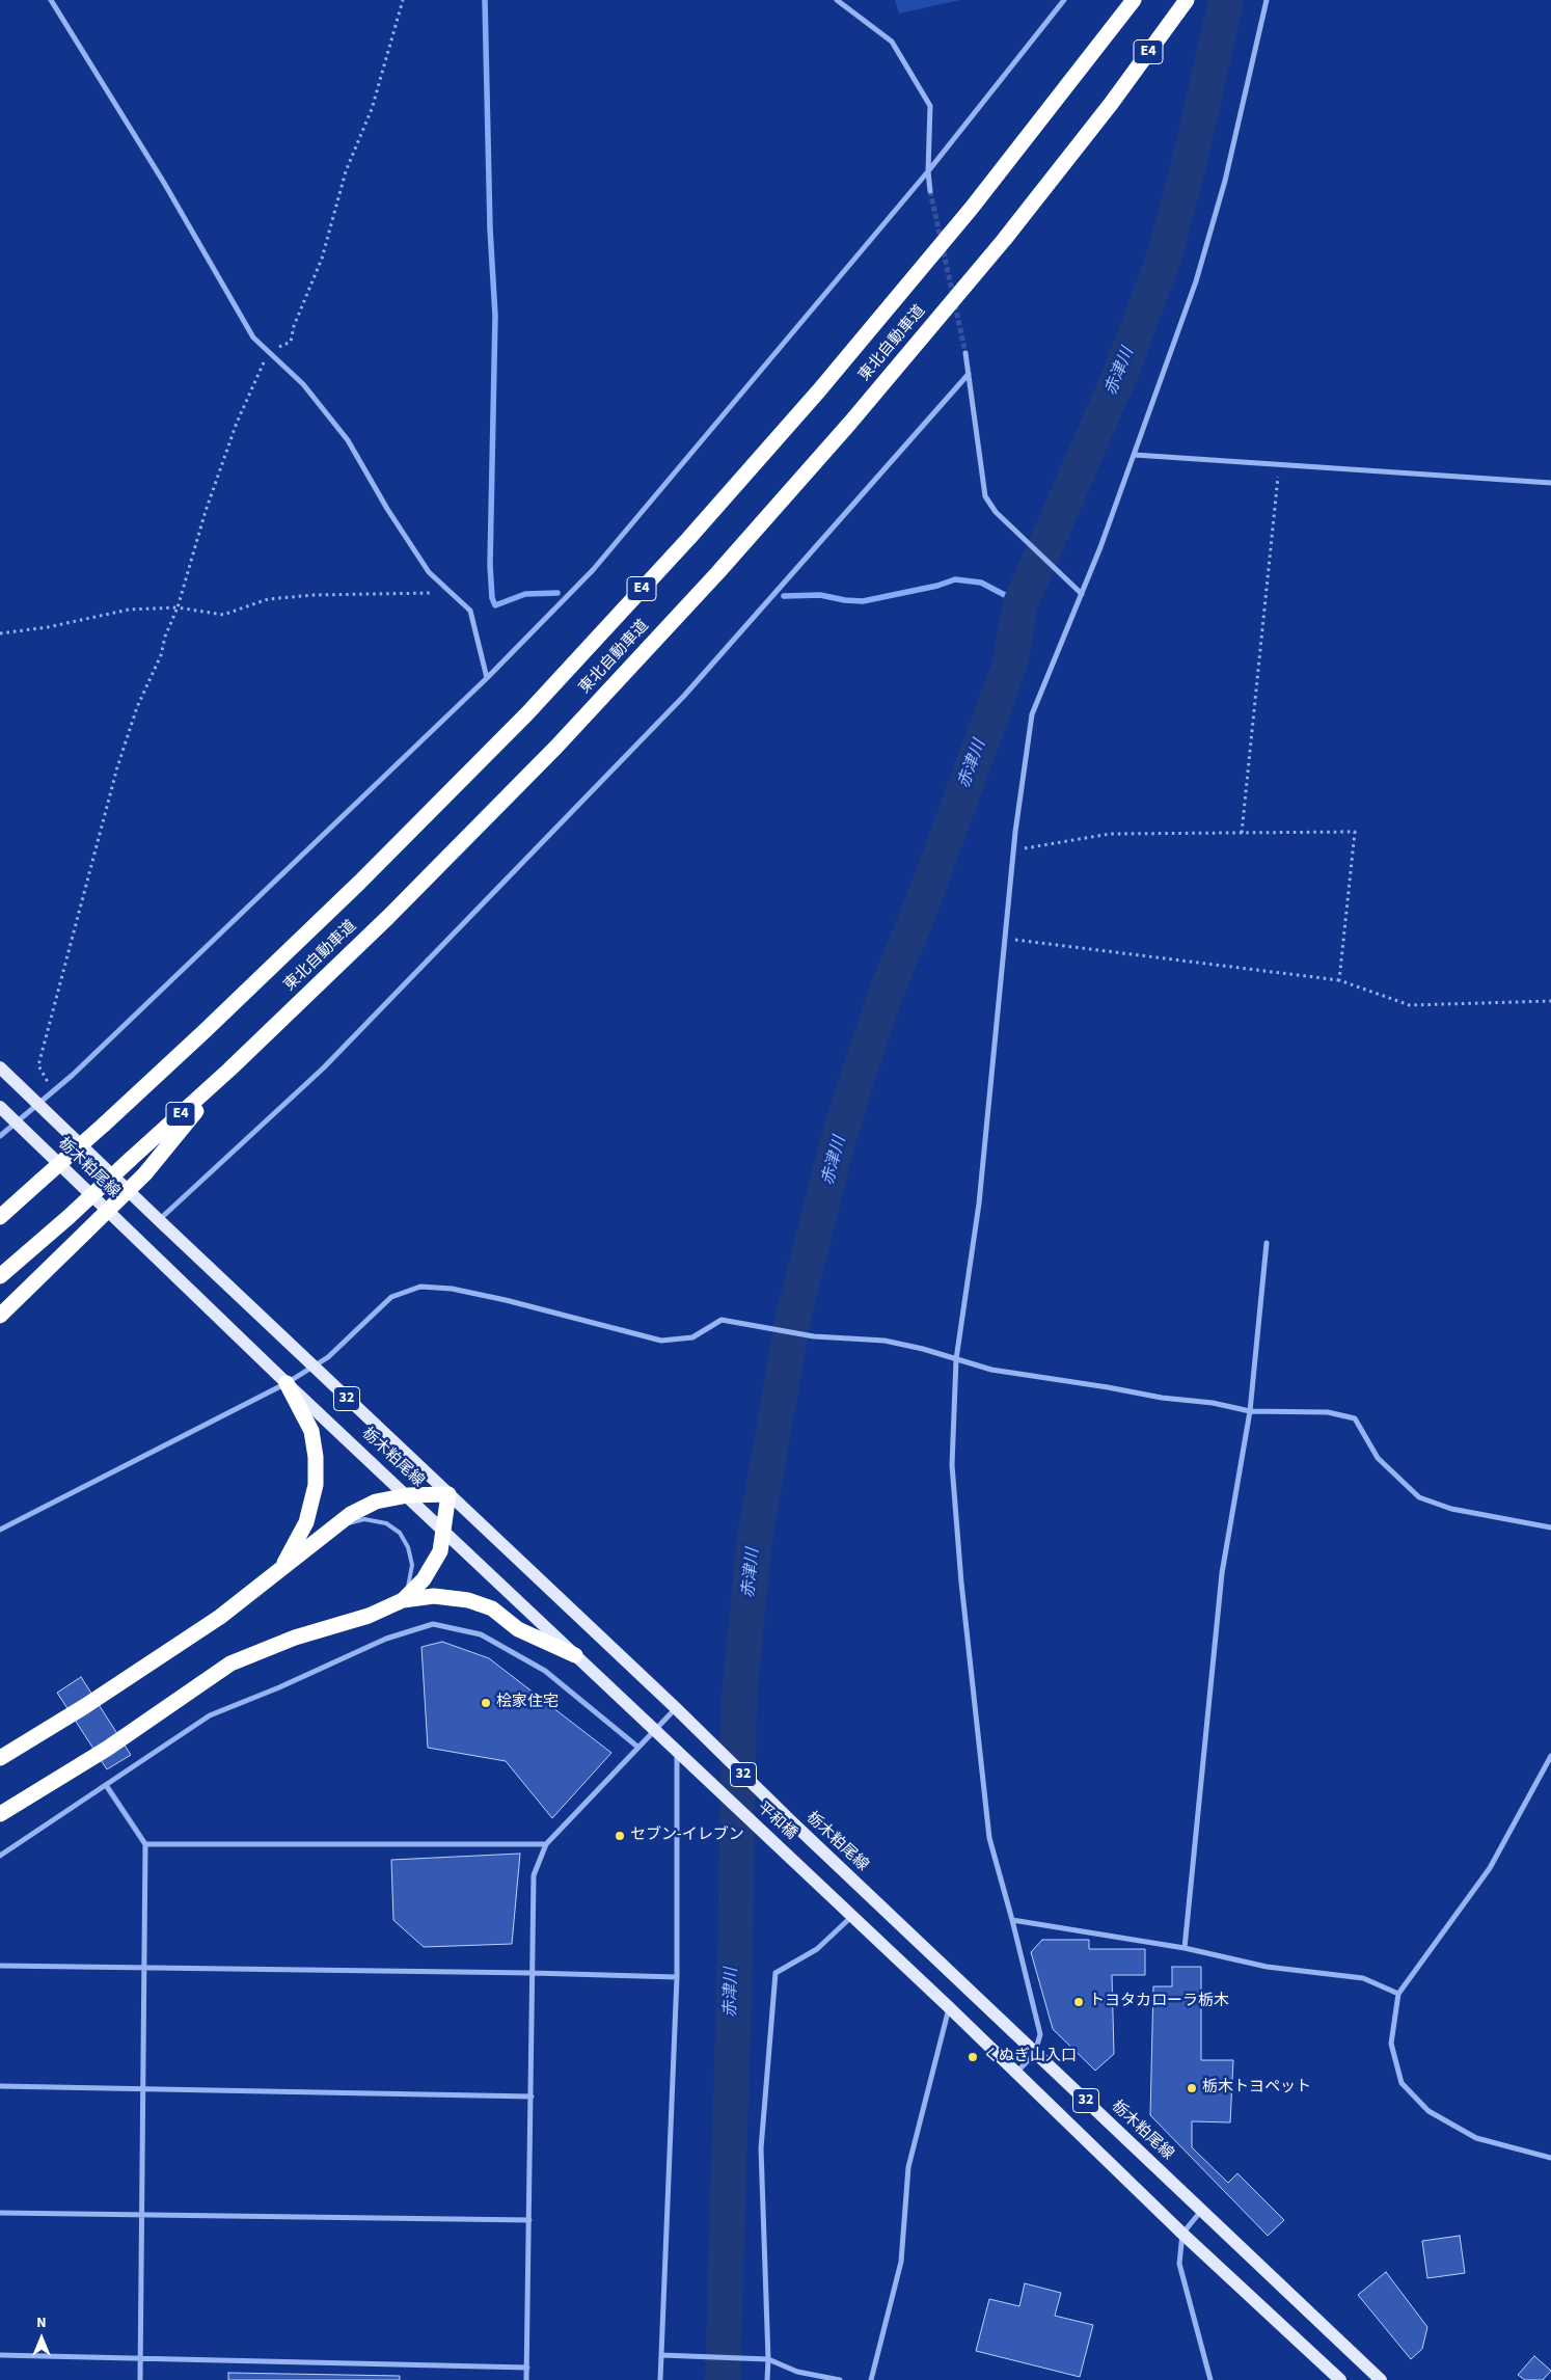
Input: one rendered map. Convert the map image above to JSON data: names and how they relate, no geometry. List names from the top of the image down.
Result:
{
  "streets": {
    "highway": ["E4", "東北自動車道"],
    "main road": ["栃木粕尾線", "32", "平和橋"]
  },
  "crossings": [
    ["栃木粕尾線", "平和橋"],
    ["32", "平和橋"]
  ],
  "water": ["赤津川"],
  "places": [
    "桧家住宅",
    "セブン-イレブン",
    "トヨタカローラ栃木",
    "くぬぎ山入口",
    "栃木トヨペット"
  ],
  "north": "top"
}
